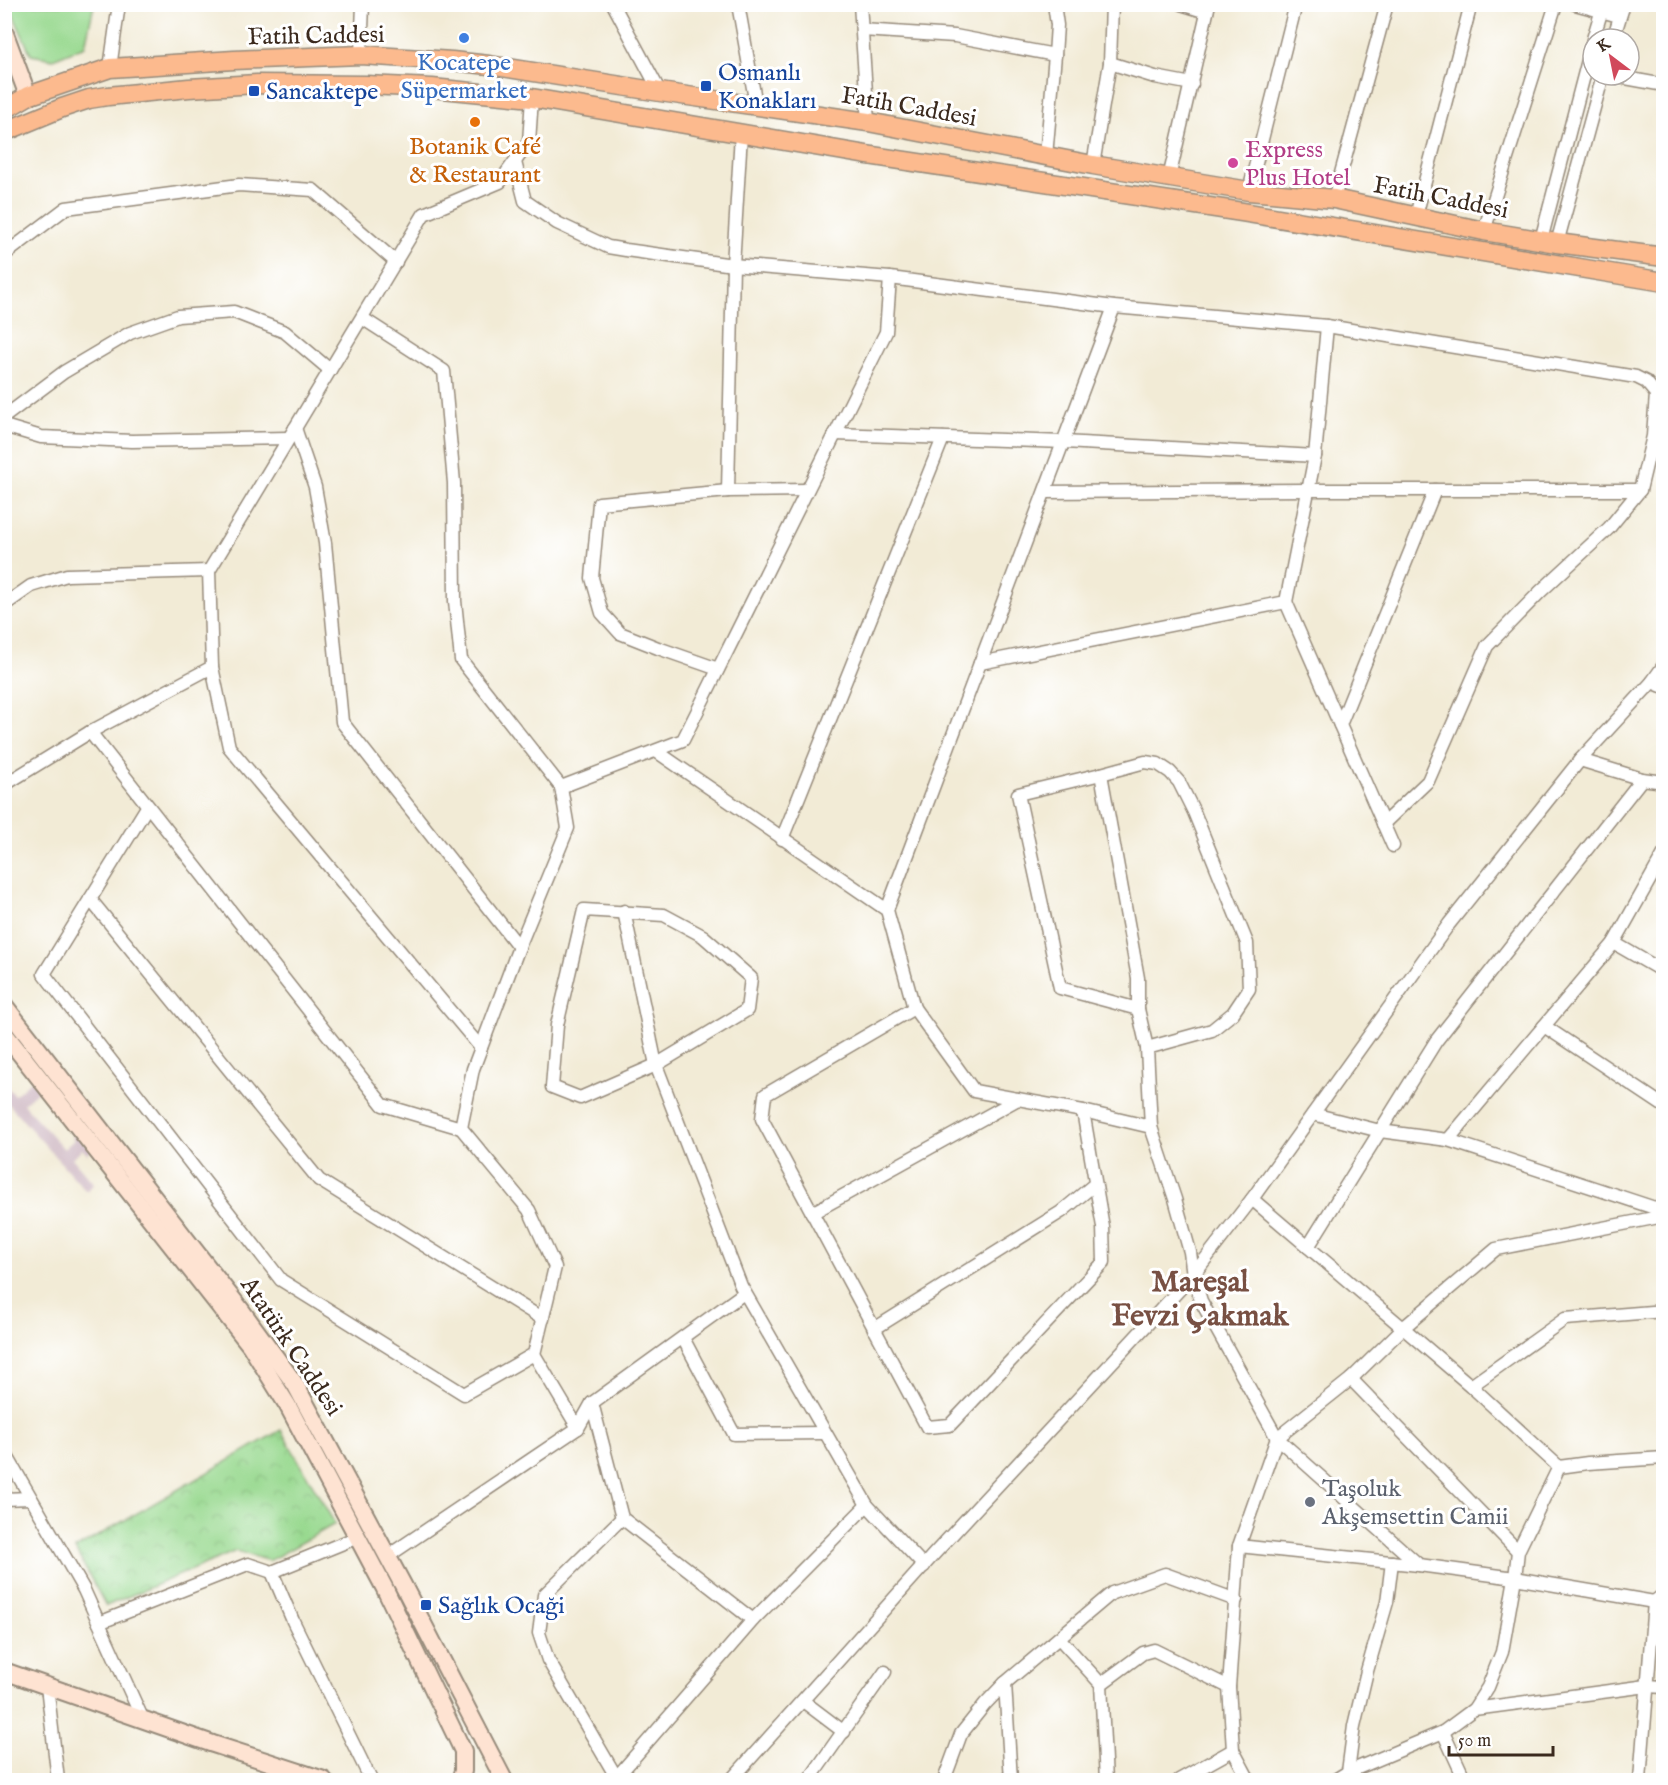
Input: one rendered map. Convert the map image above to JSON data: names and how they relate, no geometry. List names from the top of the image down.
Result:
{
  "streets": {
    "main road": ["Fatih Caddesi", "Atatürk Caddesi"]
  },
  "districts": ["Mareşal Fevzi Çakmak"],
  "places": {
    "other": [
      "Kocatepe Süpermarket",
      "Botanik Café & Restaurant",
      "Express Plus Hotel",
      "Taşoluk Akşemsettin Camii"
    ],
    "transit": ["Osmanlı Konakları", "Sancaktepe", "Sağlık Ocaği"]
  },
  "scale_bar": "50 m",
  "north": "top left"
}
